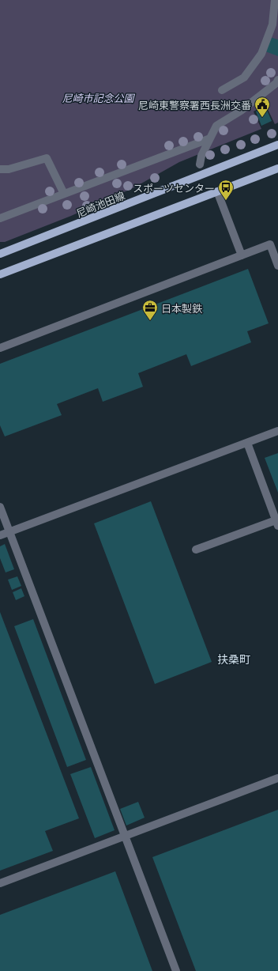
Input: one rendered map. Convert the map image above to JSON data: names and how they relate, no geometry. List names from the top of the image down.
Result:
{
  "streets": {
    "main road": ["尼崎池田線"]
  },
  "districts": ["扶桑町"],
  "parks": ["尼崎市記念公園"],
  "places": {
    "public building": ["尼崎東警察署西長洲交番"],
    "bus stop": ["スポーツセンター"],
    "office": ["日本製鉄"]
  }
}
